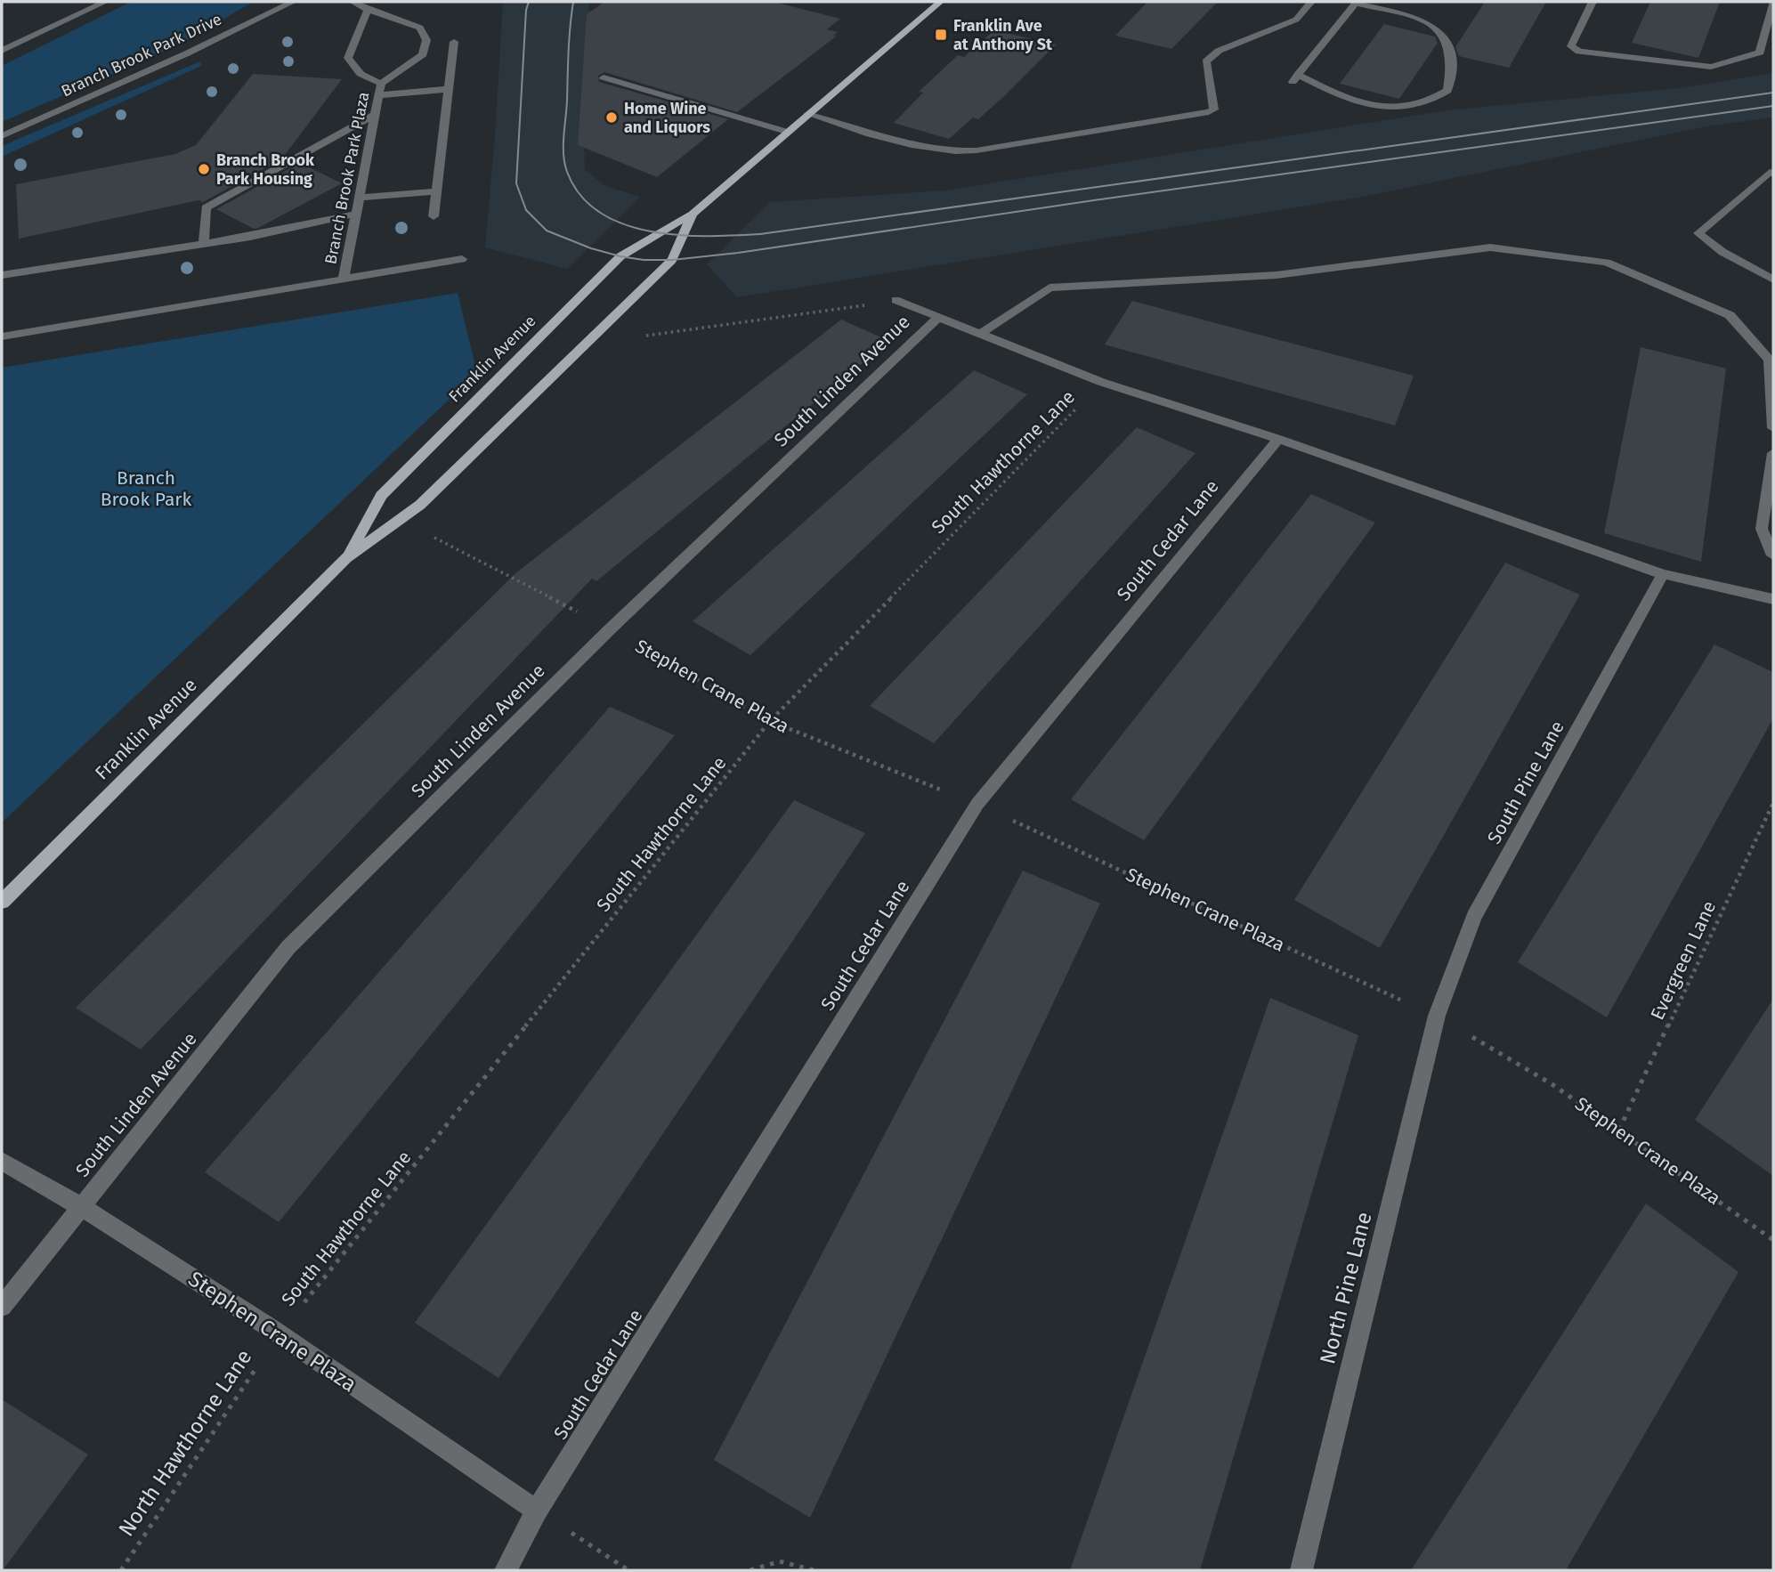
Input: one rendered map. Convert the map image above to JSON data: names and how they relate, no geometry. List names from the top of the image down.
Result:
{
  "streets": {
    "main road": ["Franklin Avenue"],
    "street": [
      "Branch Brook Park Drive",
      "Branch Brook Park Plaza",
      "South Linden Avenue",
      "South Cedar Lane",
      "Stephen Crane Plaza",
      "South Pine Lane",
      "North Pine Lane"
    ],
    "path": ["South Hawthorne Lane", "Evergreen Lane", "North Hawthorne Lane"]
  },
  "crossings": [
    ["South Linden Avenue", "Stephen Crane Plaza"],
    ["South Hawthorne Lane", "Stephen Crane Plaza"],
    ["South Hawthorne Lane", "North Hawthorne Lane"],
    ["South Cedar Lane", "Stephen Crane Plaza"],
    ["Stephen Crane Plaza", "South Pine Lane"],
    ["Stephen Crane Plaza", "Evergreen Lane"],
    ["Stephen Crane Plaza", "North Pine Lane"],
    ["Stephen Crane Plaza", "North Hawthorne Lane"],
    ["South Pine Lane", "North Pine Lane"]
  ],
  "parks": ["Branch Brook Park"],
  "places": {
    "transit": ["Franklin Ave at Anthony St"],
    "other": ["Home Wine and Liquors", "Branch Brook Park Housing"]
  }
}
